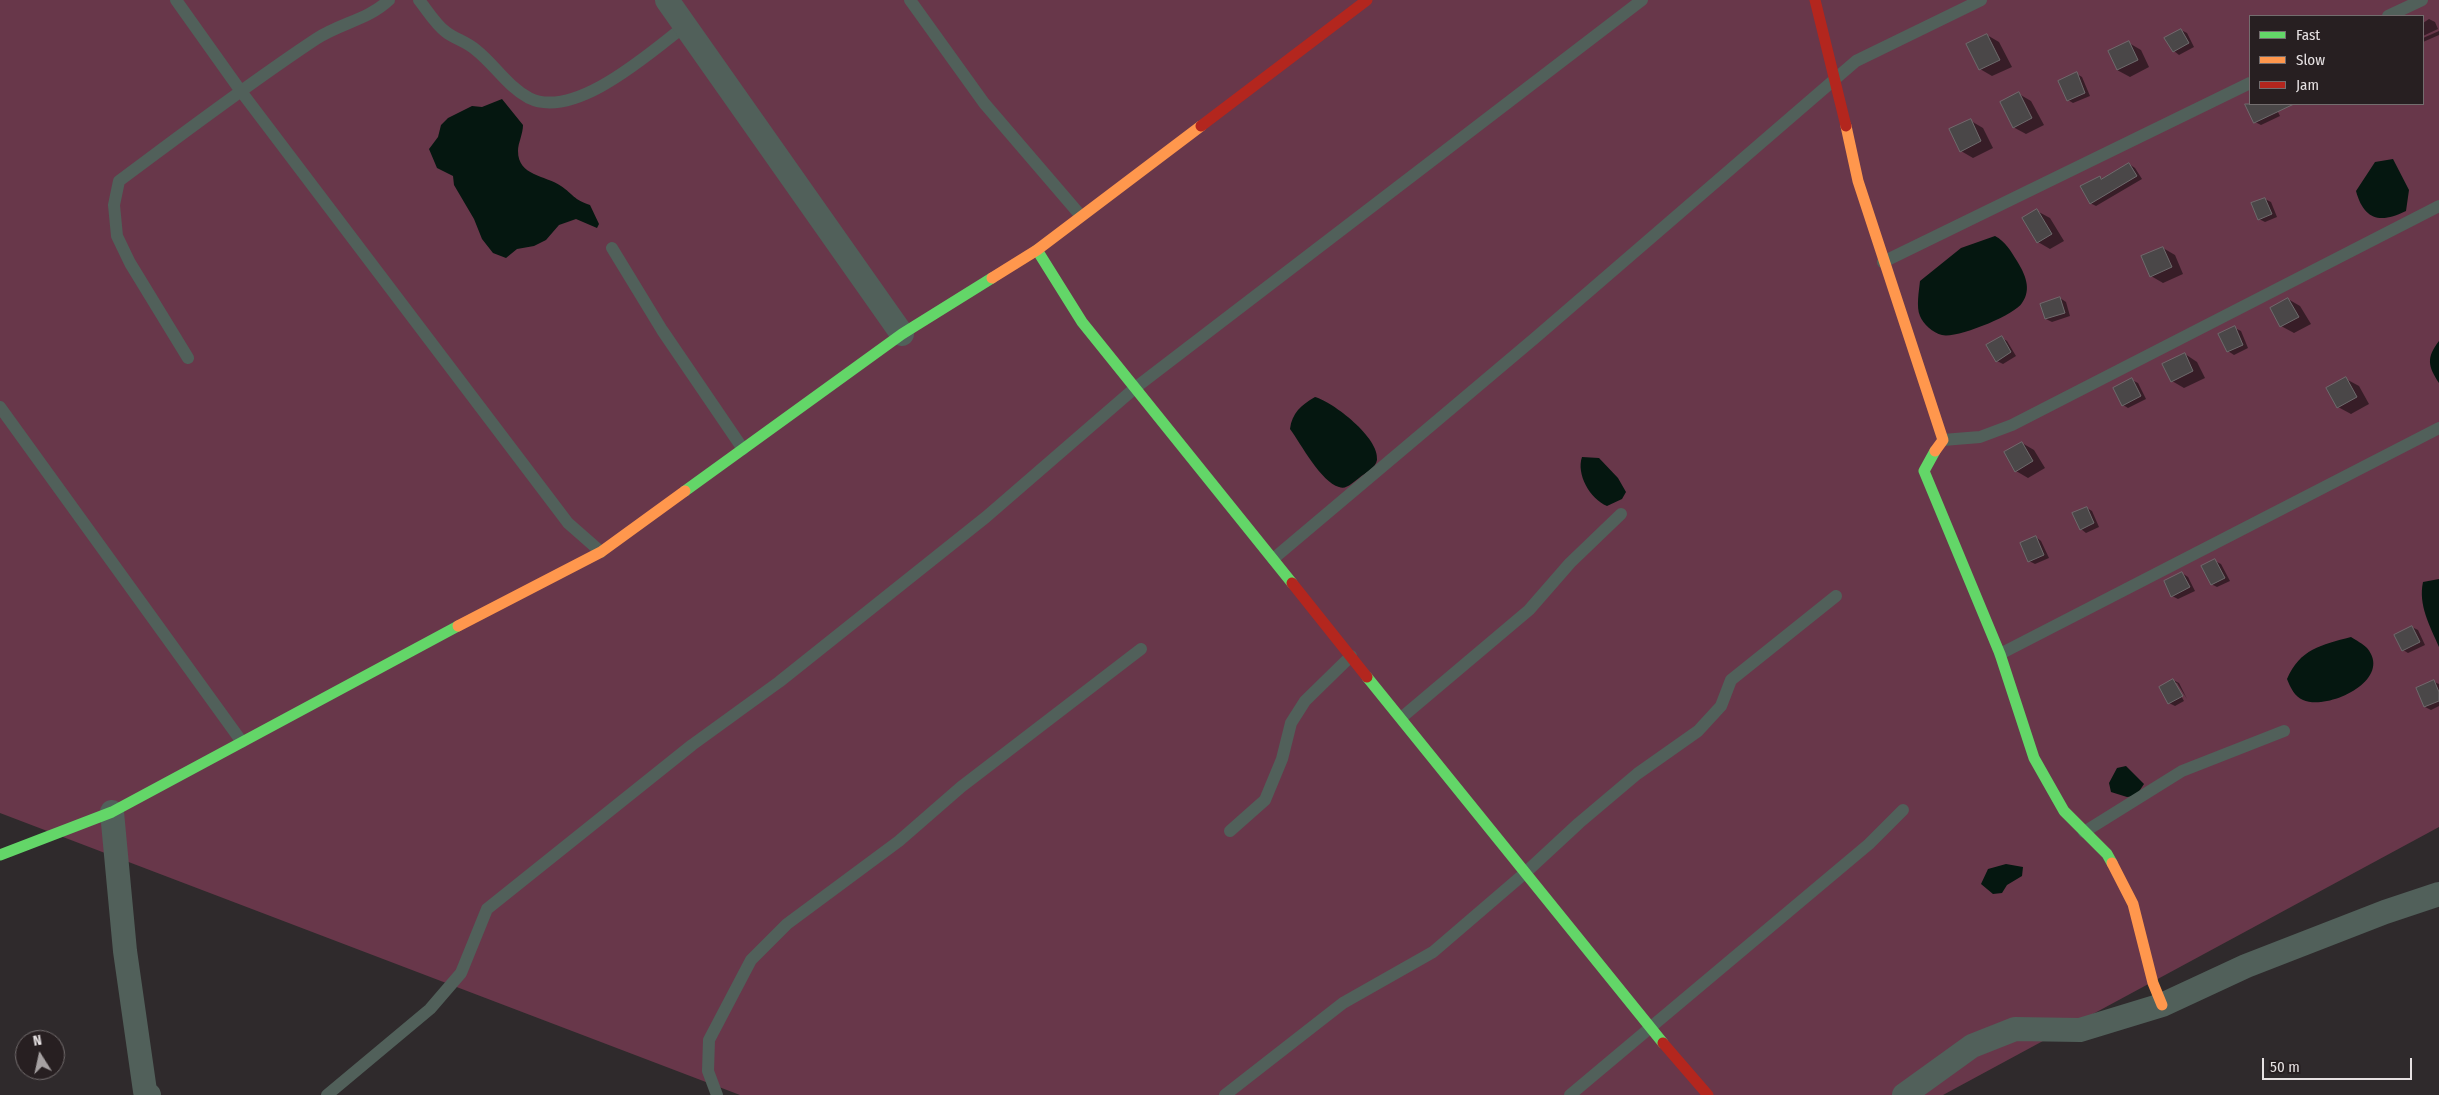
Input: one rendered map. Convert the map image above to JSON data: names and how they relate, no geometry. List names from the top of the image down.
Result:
{
  "legend": ["Fast", "Slow", "Jam"],
  "scale_bar": "50 m",
  "north": "top"
}
